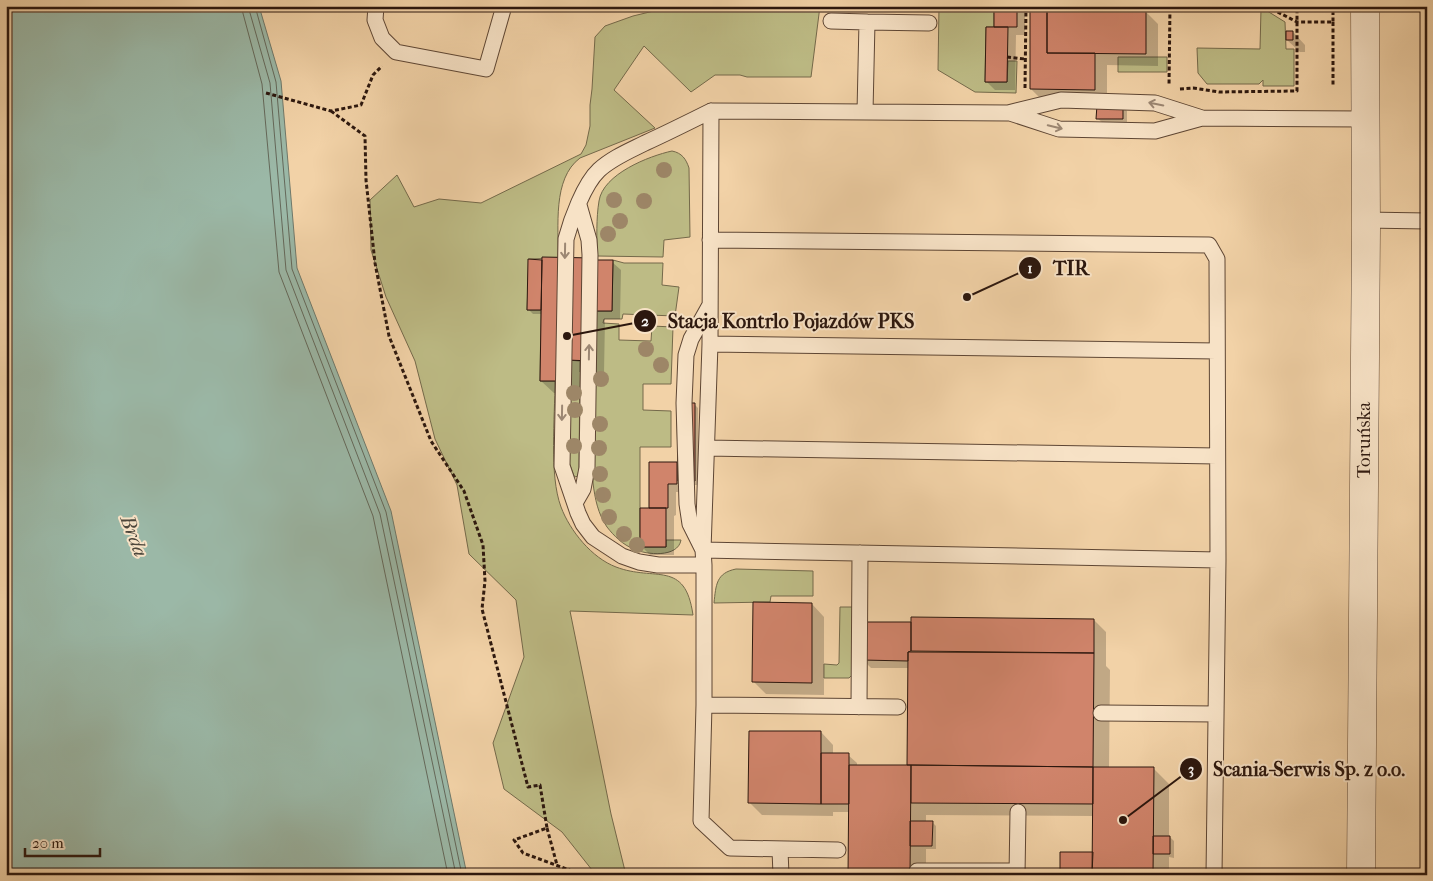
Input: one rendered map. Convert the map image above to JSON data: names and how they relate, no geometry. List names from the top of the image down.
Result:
{
  "streets": {
    "street": ["Toruńska"]
  },
  "water": ["Brda"],
  "places": ["TIR", "Stacja Kontrlo Pojazdów PKS", "Scania-Serwis Sp. z o.o."],
  "scale_bar": "20 m"
}
